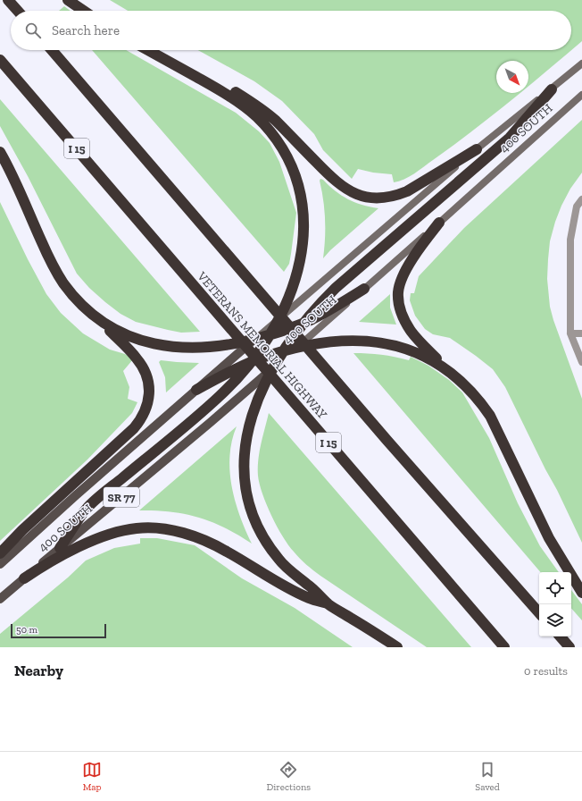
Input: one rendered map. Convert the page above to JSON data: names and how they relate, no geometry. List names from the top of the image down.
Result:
{
  "streets": {
    "highway": ["I 15", "VETERANS MEMORIAL HIGHWAY"],
    "main road": ["400 SOUTH", "SR 77"]
  },
  "scale_bar": "50 m",
  "north": "bottom right",
  "page": {
    "search": "Search here",
    "scale": "50 m",
    "heading": ["Nearby", "0 results"],
    "nav": ["Map", "Directions", "Saved"]
  }
}
